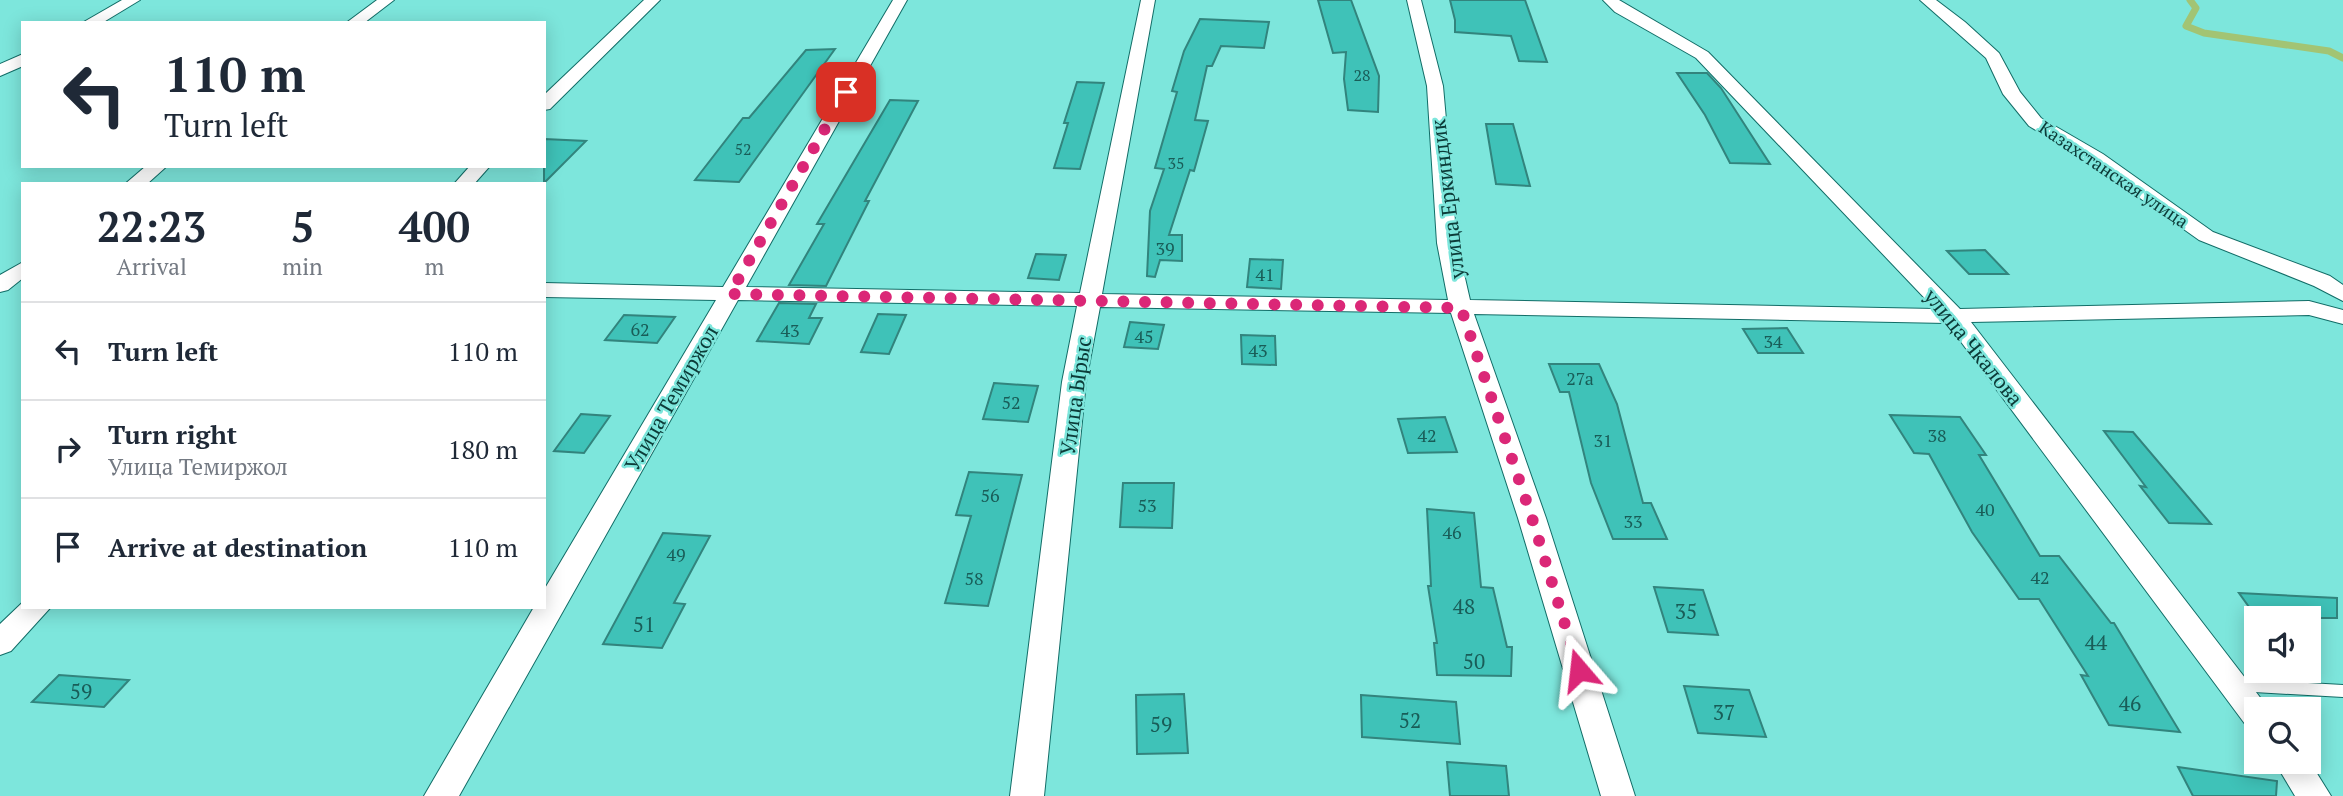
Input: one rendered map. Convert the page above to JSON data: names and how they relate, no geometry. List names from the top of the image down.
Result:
{
  "streets": {
    "street": [
      "Казахстанская улица",
      "улица Еркиндик",
      "улица Чкалова",
      "Улица Ырыс",
      "Улица Темиржол"
    ]
  },
  "house_numbers": [
    "28",
    "52",
    "35",
    "39",
    "41",
    "62",
    "43",
    "45",
    "34",
    "43",
    "27а",
    "52",
    "42",
    "38",
    "31",
    "56",
    "53",
    "40",
    "33",
    "46",
    "49",
    "42",
    "58",
    "48",
    "35",
    "51",
    "44",
    "50",
    "59",
    "46",
    "37",
    "52",
    "59"
  ],
  "page": {
    "turn": ["110 m", "Turn left"],
    "eta": [
      "22:23",
      "Arrival",
      "5",
      "min",
      "400",
      "m"
    ],
    "list": [
      {
        "name": "Turn left",
        "value": "110 m"
      },
      {
        "name": "Turn right",
        "note": "Улица Темиржол",
        "value": "180 m"
      },
      {
        "name": "Arrive at destination",
        "value": "110 m"
      }
    ]
  }
}
